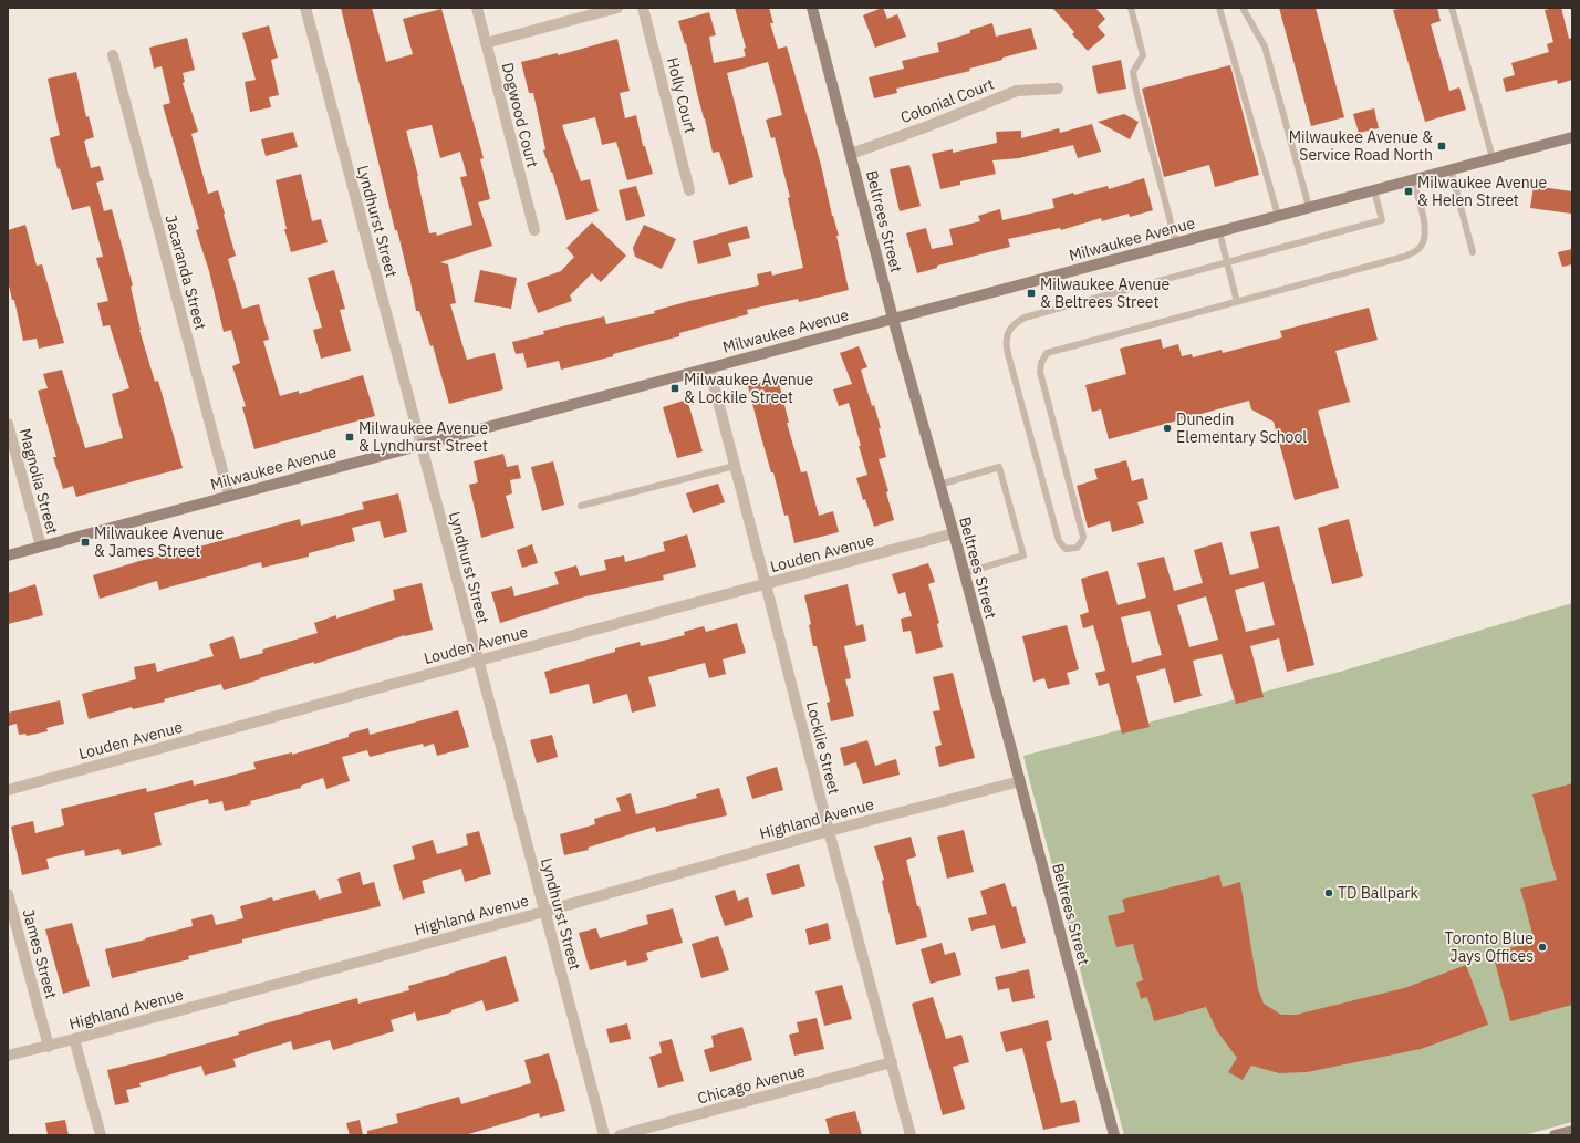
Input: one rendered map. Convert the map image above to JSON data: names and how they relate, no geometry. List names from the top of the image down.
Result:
{
  "streets": {
    "street": [
      "Holly Court",
      "Colonial Court",
      "Dogwood Court",
      "Lyndhurst Street",
      "Beltrees Street",
      "Milwaukee Avenue",
      "Jacaranda Street",
      "Magnolia Street",
      "Louden Avenue",
      "Locklie Street",
      "Highland Avenue",
      "James Street",
      "Chicago Avenue"
    ]
  },
  "crossings": [
    ["Colonial Court", "Beltrees Street"],
    ["Lyndhurst Street", "Milwaukee Avenue"],
    ["Lyndhurst Street", "Louden Avenue"],
    ["Lyndhurst Street", "Highland Avenue"],
    ["Beltrees Street", "Milwaukee Avenue"],
    ["Beltrees Street", "Louden Avenue"],
    ["Beltrees Street", "Highland Avenue"],
    ["Milwaukee Avenue", "Jacaranda Street"],
    ["Milwaukee Avenue", "Magnolia Street"],
    ["Milwaukee Avenue", "Locklie Street"],
    ["Louden Avenue", "Locklie Street"],
    ["Locklie Street", "Highland Avenue"],
    ["Locklie Street", "Chicago Avenue"],
    ["Highland Avenue", "James Street"]
  ],
  "places": {
    "transit": [
      "Milwaukee Avenue & Service Road North",
      "Milwaukee Avenue & Helen Street",
      "Milwaukee Avenue & Beltrees Street",
      "Milwaukee Avenue & Lockile Street",
      "Milwaukee Avenue & Lyndhurst Street",
      "Milwaukee Avenue & James Street"
    ],
    "other": ["Dunedin Elementary School", "TD Ballpark", "Toronto Blue Jays Offices"]
  }
}
